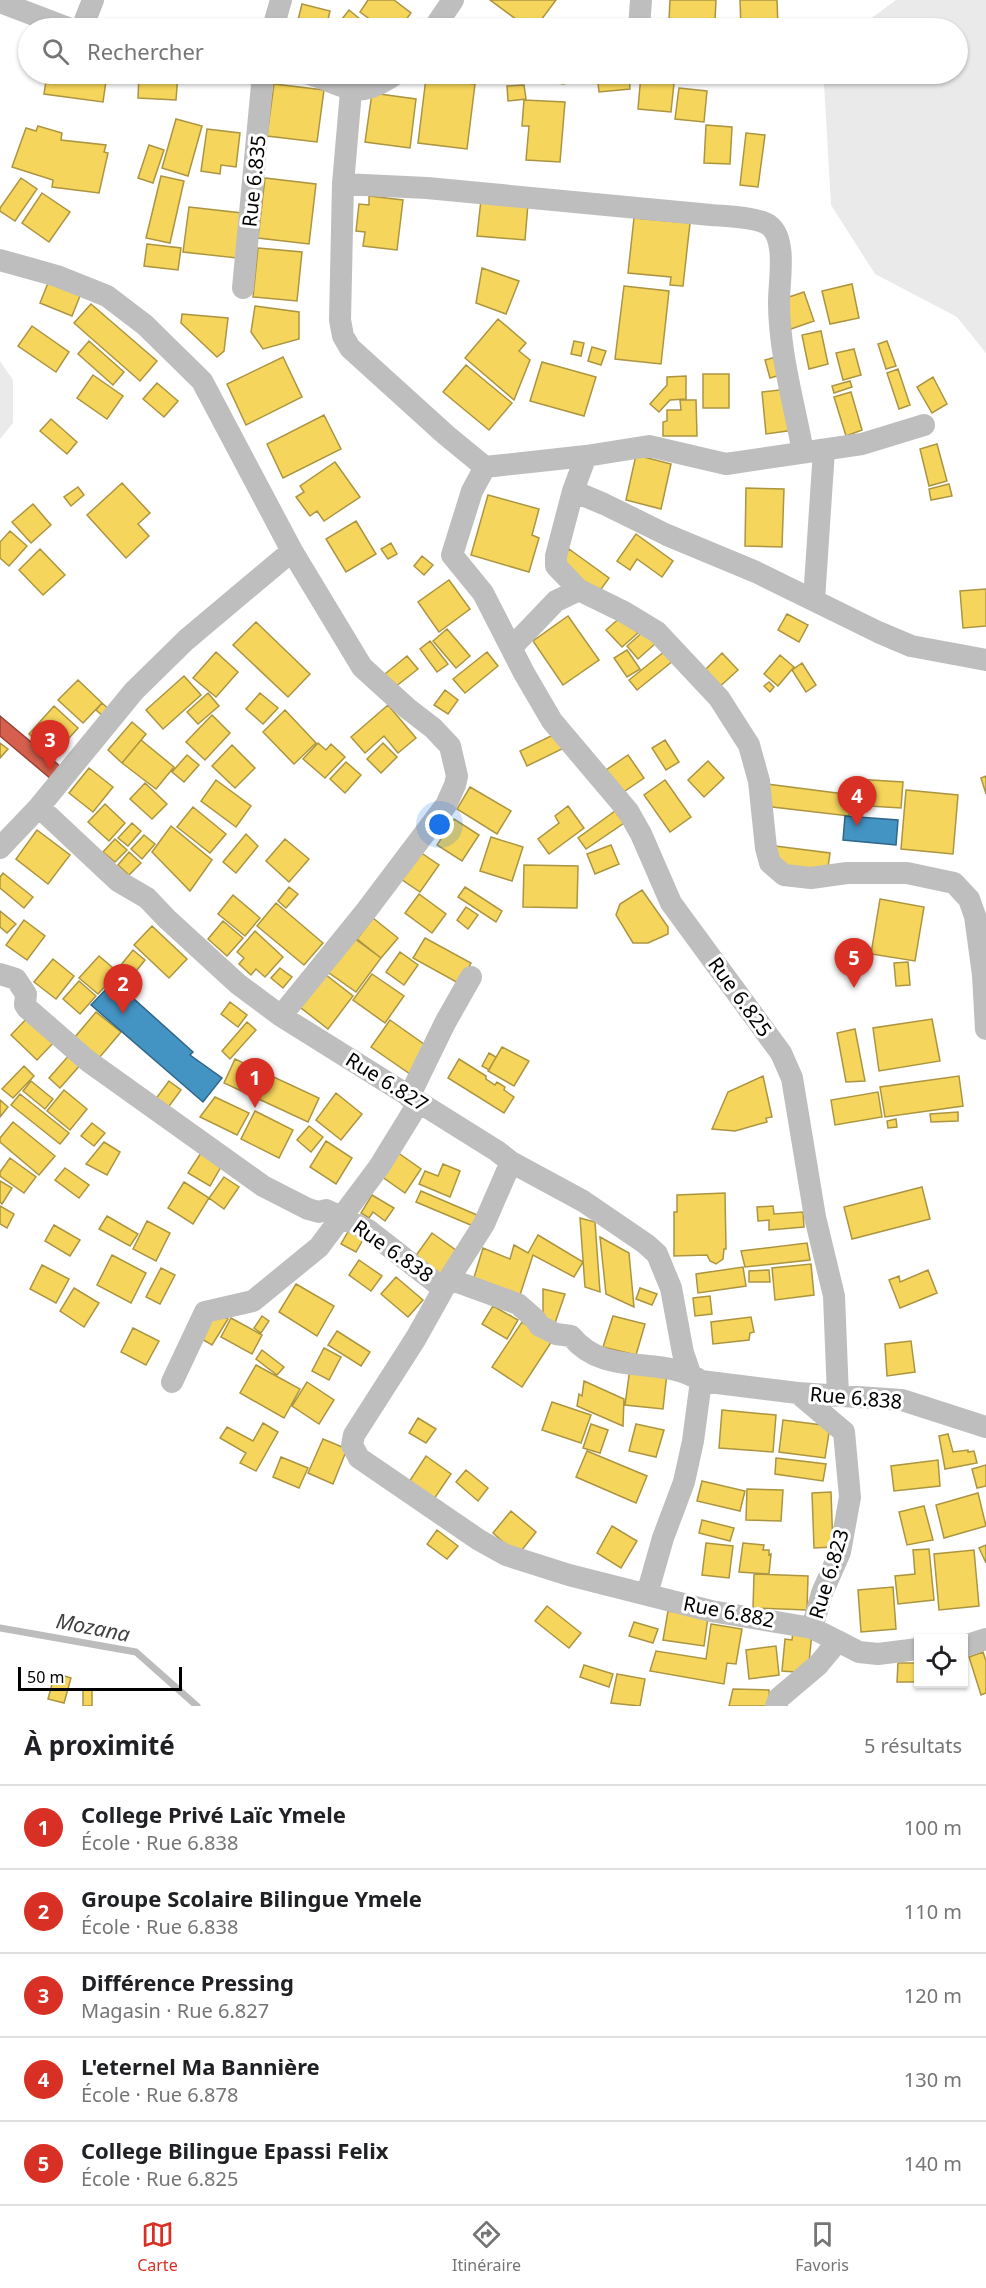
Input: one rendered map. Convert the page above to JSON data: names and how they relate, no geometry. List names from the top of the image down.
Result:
{
  "streets": {
    "street": [
      "Rue 6.835",
      "Rue 6.825",
      "Rue 6.827",
      "Rue 6.838",
      "Rue 6.823",
      "Rue 6.882"
    ]
  },
  "crossings": [
    ["Rue 6.825", "Rue 6.838"],
    ["Rue 6.827", "Rue 6.838"],
    ["Rue 6.827", "Rue 6.882"],
    ["Rue 6.838", "Rue 6.823"],
    ["Rue 6.838", "Rue 6.882"],
    ["Rue 6.823", "Rue 6.882"]
  ],
  "water": ["Mozana"],
  "scale_bar": "50 m",
  "page": {
    "search": "Rechercher",
    "pins": [
      "3",
      "4",
      "5",
      "2",
      "1"
    ],
    "scale": "50 m",
    "heading": ["À proximité", "5 résultats"],
    "list": [
      {
        "mark": "1",
        "name": "College Privé Laïc Ymele",
        "note": "École · Rue 6.838",
        "value": "100 m"
      },
      {
        "mark": "2",
        "name": "Groupe Scolaire Bilingue Ymele",
        "note": "École · Rue 6.838",
        "value": "110 m"
      },
      {
        "mark": "3",
        "name": "Différence Pressing",
        "note": "Magasin · Rue 6.827",
        "value": "120 m"
      },
      {
        "mark": "4",
        "name": "L'eternel Ma Bannière",
        "note": "École · Rue 6.878",
        "value": "130 m"
      },
      {
        "mark": "5",
        "name": "College Bilingue Epassi Felix",
        "note": "École · Rue 6.825",
        "value": "140 m"
      }
    ],
    "nav": ["Carte", "Itinéraire", "Favoris"]
  }
}
